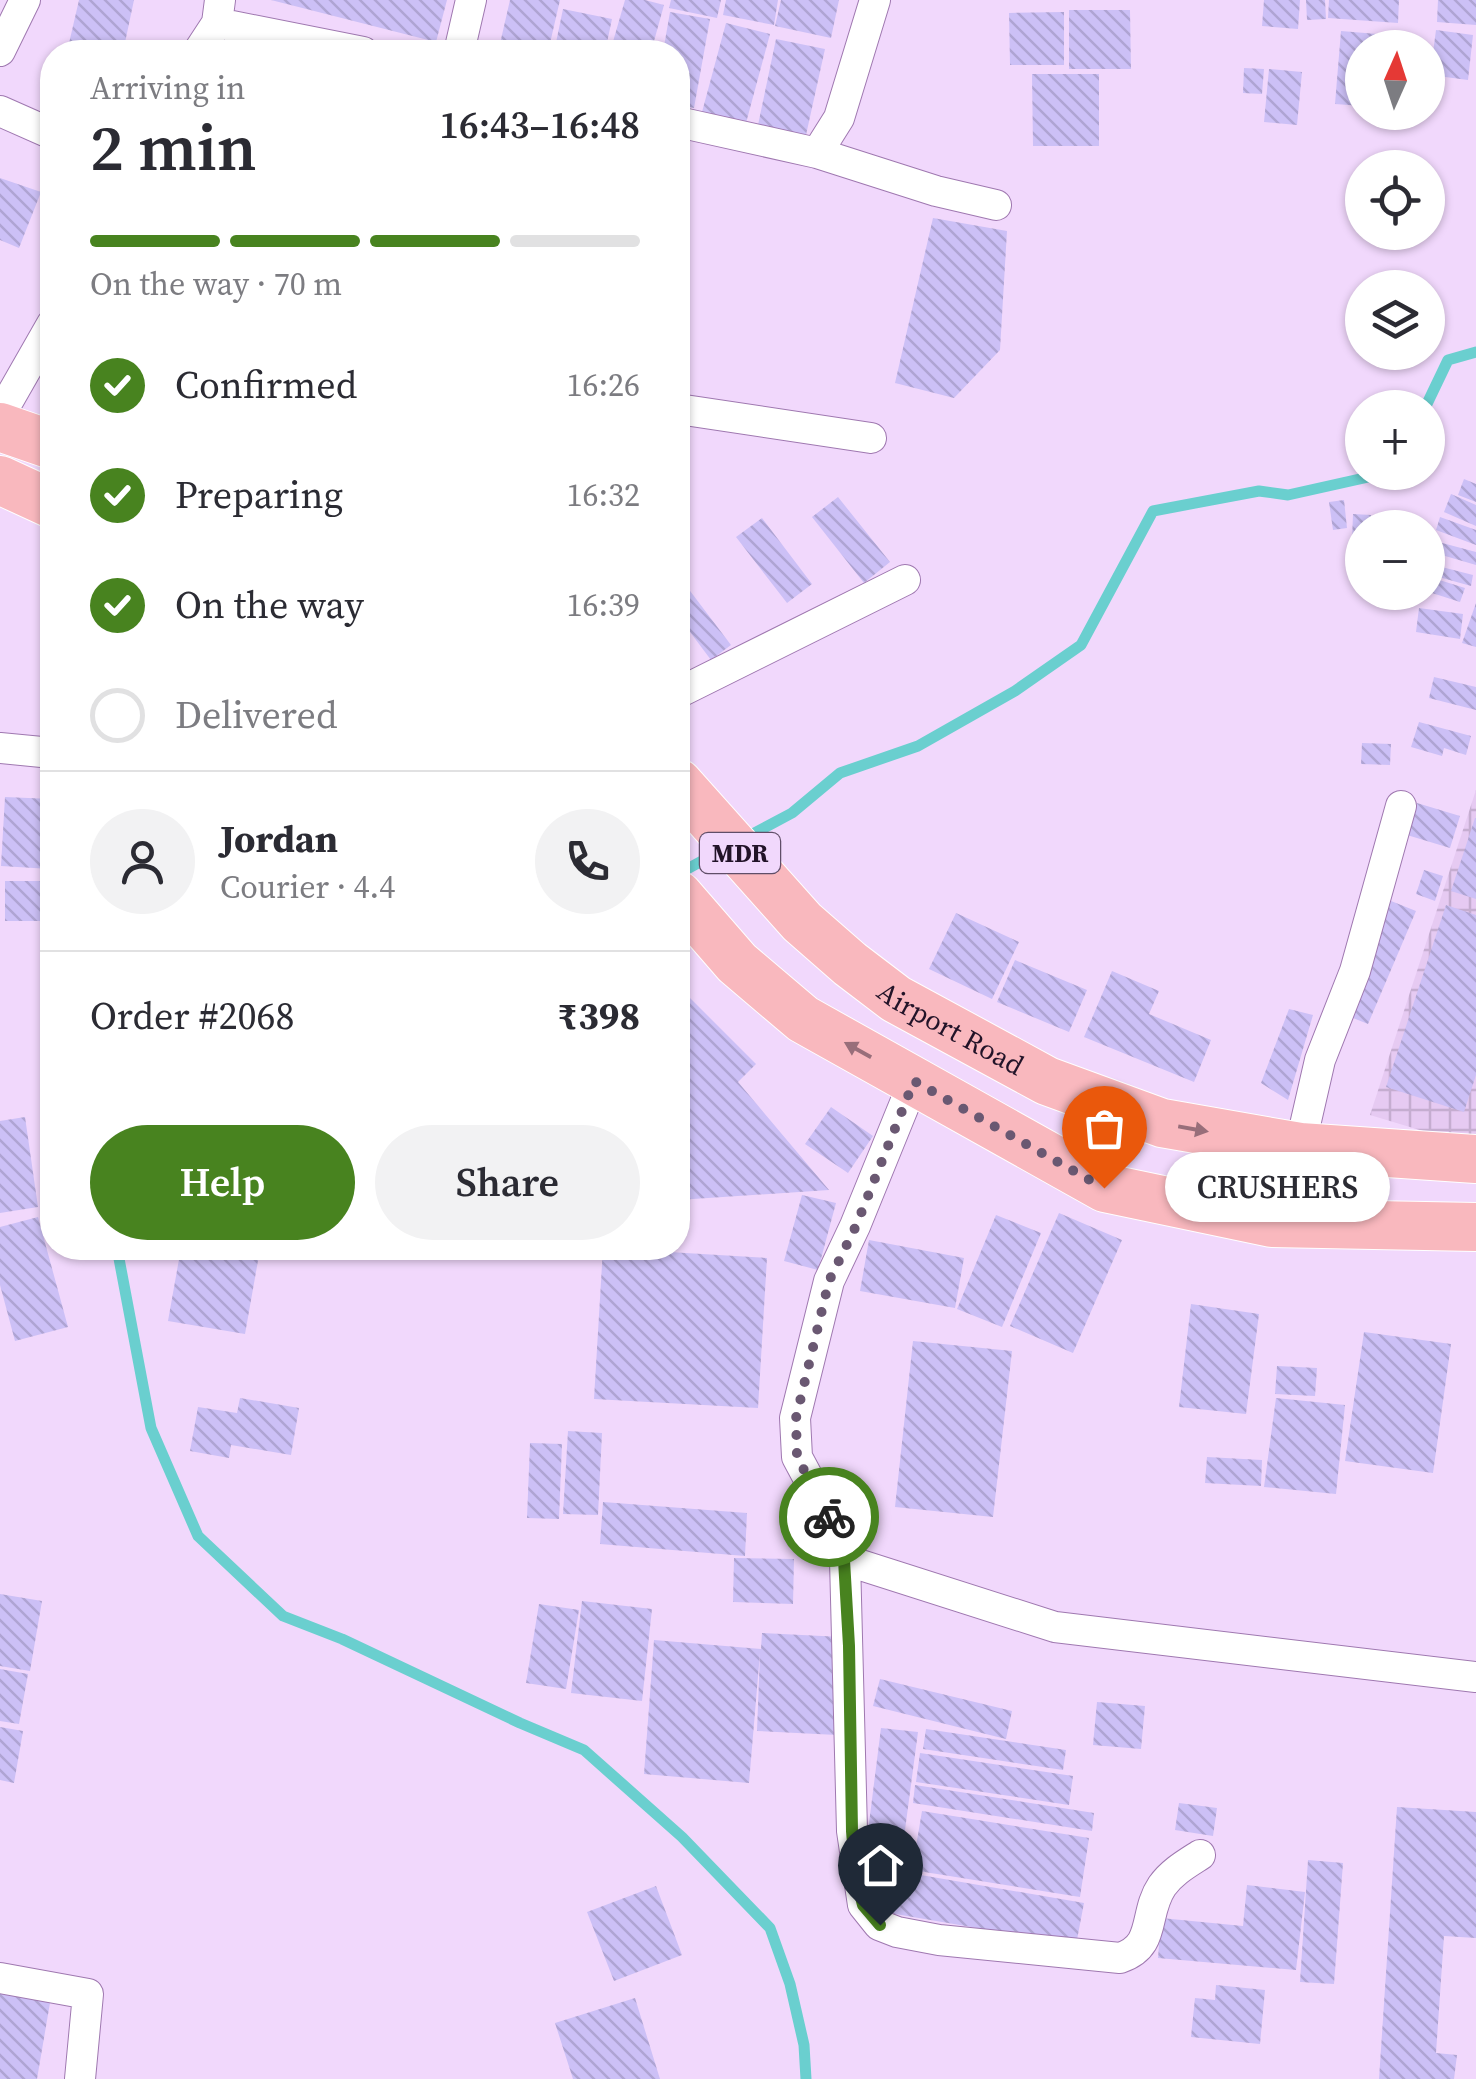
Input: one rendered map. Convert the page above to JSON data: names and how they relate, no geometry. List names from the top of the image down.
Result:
{
  "streets": {
    "main road": ["MDR", "Airport Road"]
  },
  "places": ["CRUSHERS"],
  "north": "top",
  "page": {
    "map_buttons": ["+", "−"],
    "heading": ["2 min", "Arriving in", "16:43–16:48"],
    "panel": [
      "Jordan",
      "Courier · 4.4",
      "Order #2068",
      "₹398"
    ],
    "bar": "On the way · 70 m",
    "list": [
      ["Confirmed", "16:26"],
      ["Preparing", "16:32"],
      ["On the way", "16:39"],
      "Delivered"
    ],
    "buttons": ["Help", "Share"],
    "bubble": "CRUSHERS"
  }
}
